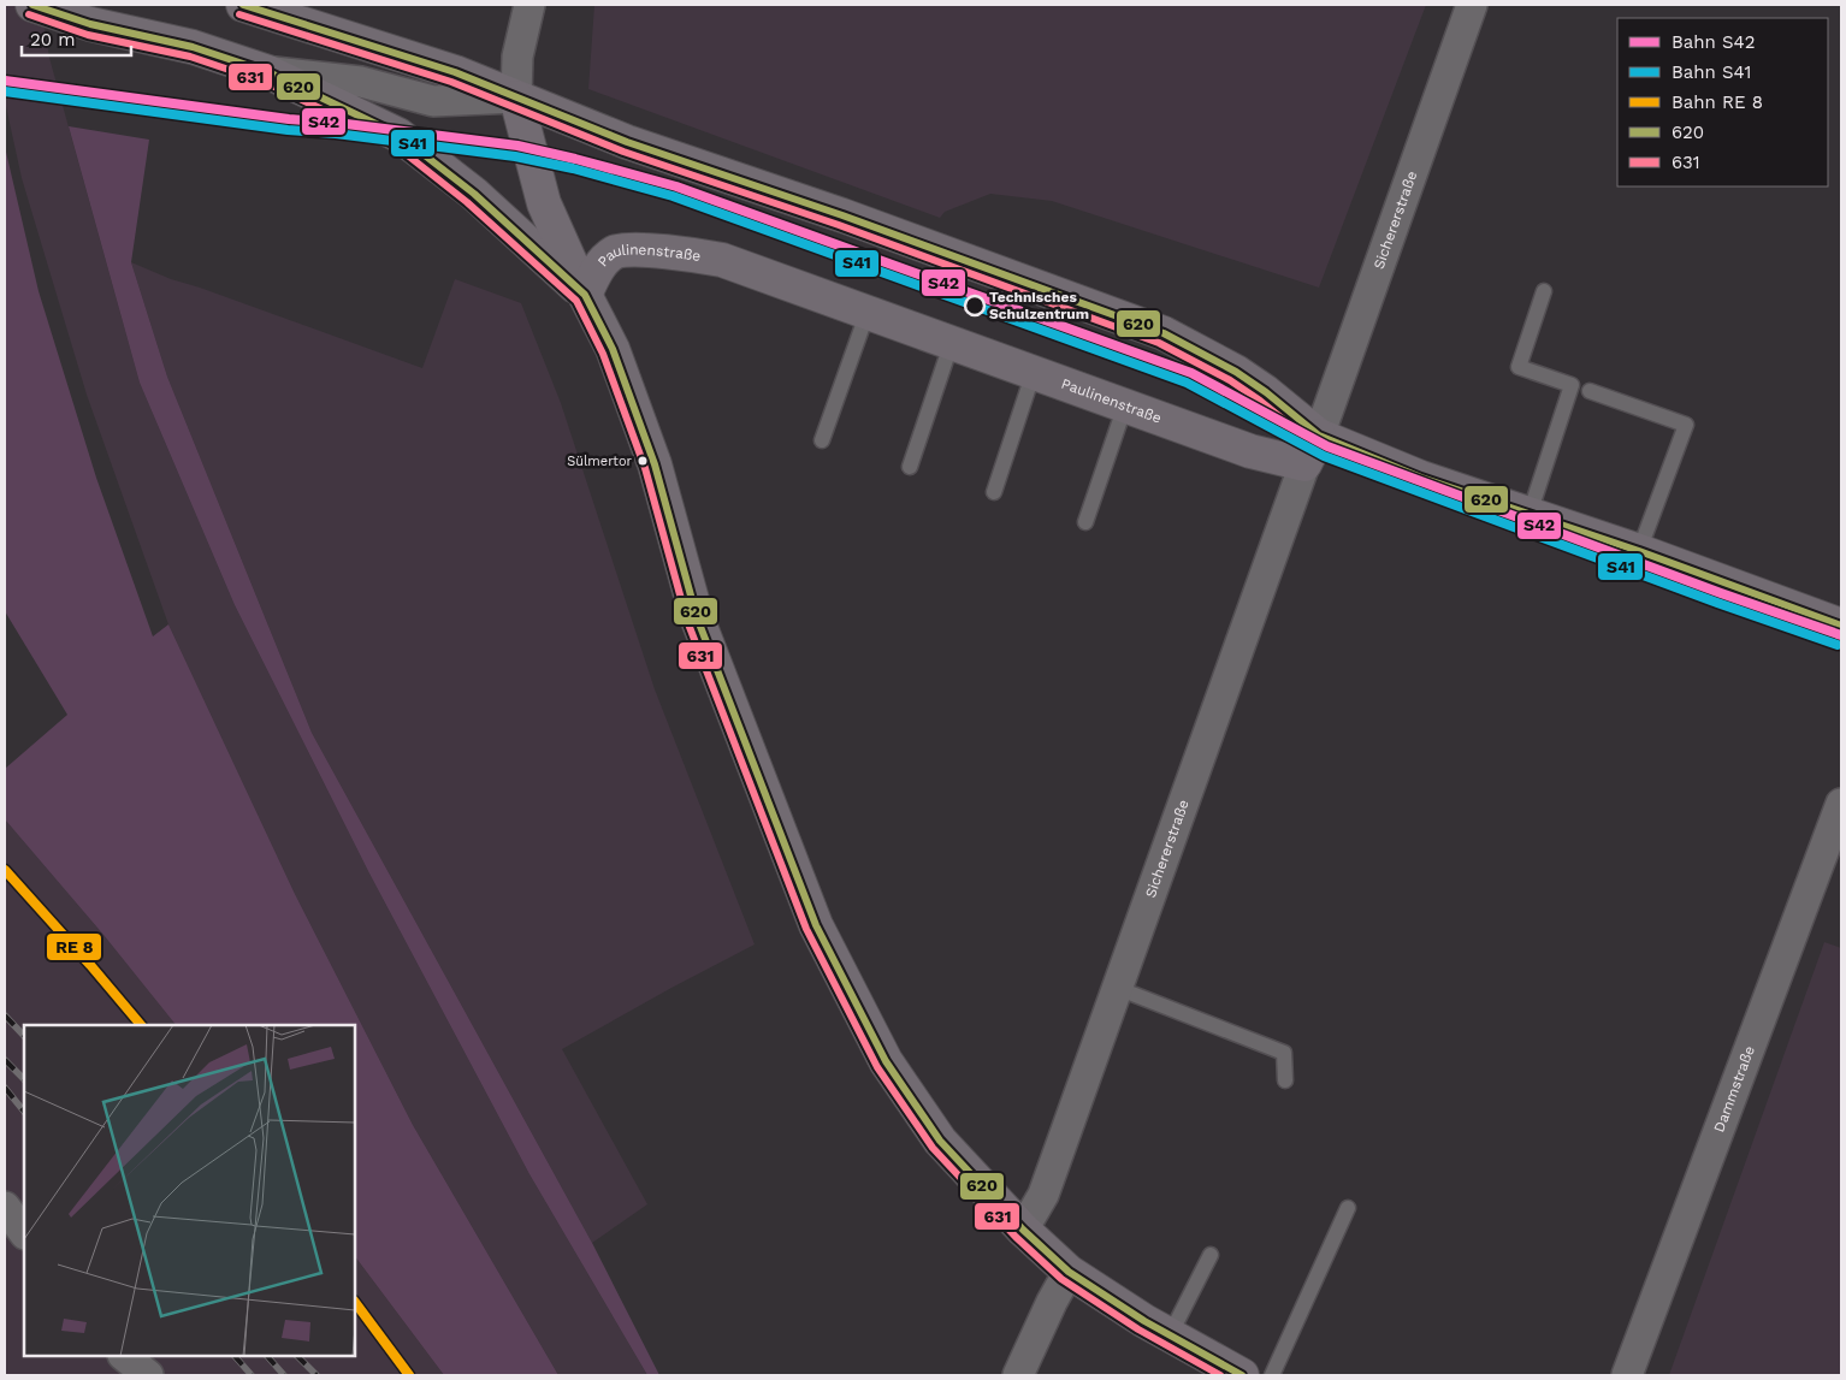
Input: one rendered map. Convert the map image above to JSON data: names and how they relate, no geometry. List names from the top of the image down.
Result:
{
  "streets": {
    "main road": ["Paulinenstraße"],
    "street": ["Sichererstraße", "Dammstraße"]
  },
  "crossings": [
    ["Sichererstraße", "Paulinenstraße"]
  ],
  "places": ["Technisches Schulzentrum", "Sülmertor"],
  "lines": [
    "transit line 620",
    "transit line 631",
    "rail line S42",
    "rail line S41"
  ],
  "legend": [
    "Bahn S42",
    "Bahn S41",
    "Bahn RE 8",
    "620",
    "631"
  ],
  "scale_bar": "20 m"
}
